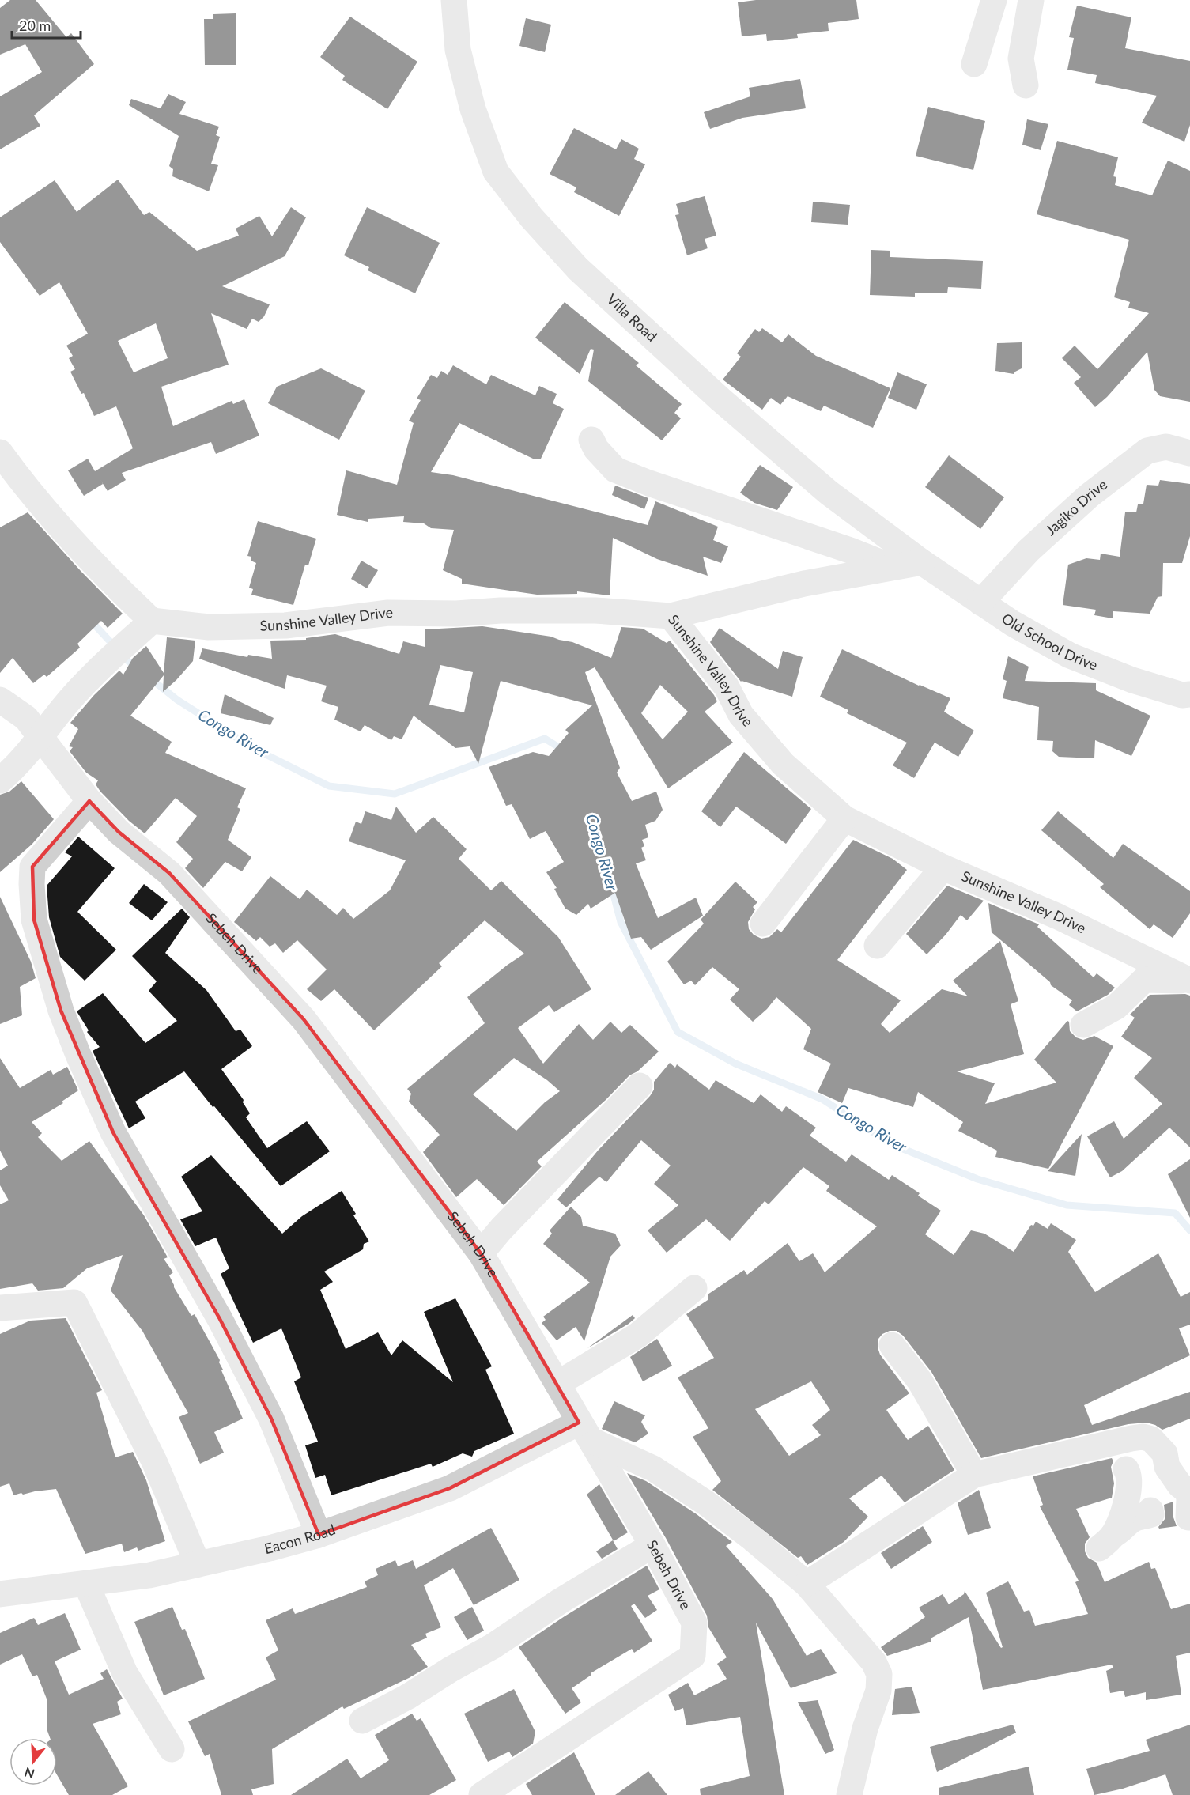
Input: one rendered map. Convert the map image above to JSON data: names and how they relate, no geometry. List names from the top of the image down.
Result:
{
  "streets": {
    "street": [
      "Villa Road",
      "Jagiko Drive",
      "Sunshine Valley Drive",
      "Old School Drive",
      "Sebeh Drive",
      "Eacon Road"
    ]
  },
  "crossings": [
    ["Villa Road", "Old School Drive"],
    ["Jagiko Drive", "Old School Drive"],
    ["Sebeh Drive", "Eacon Road"]
  ],
  "water": ["Congo River"],
  "scale_bar": "20 m",
  "north": "bottom"
}
